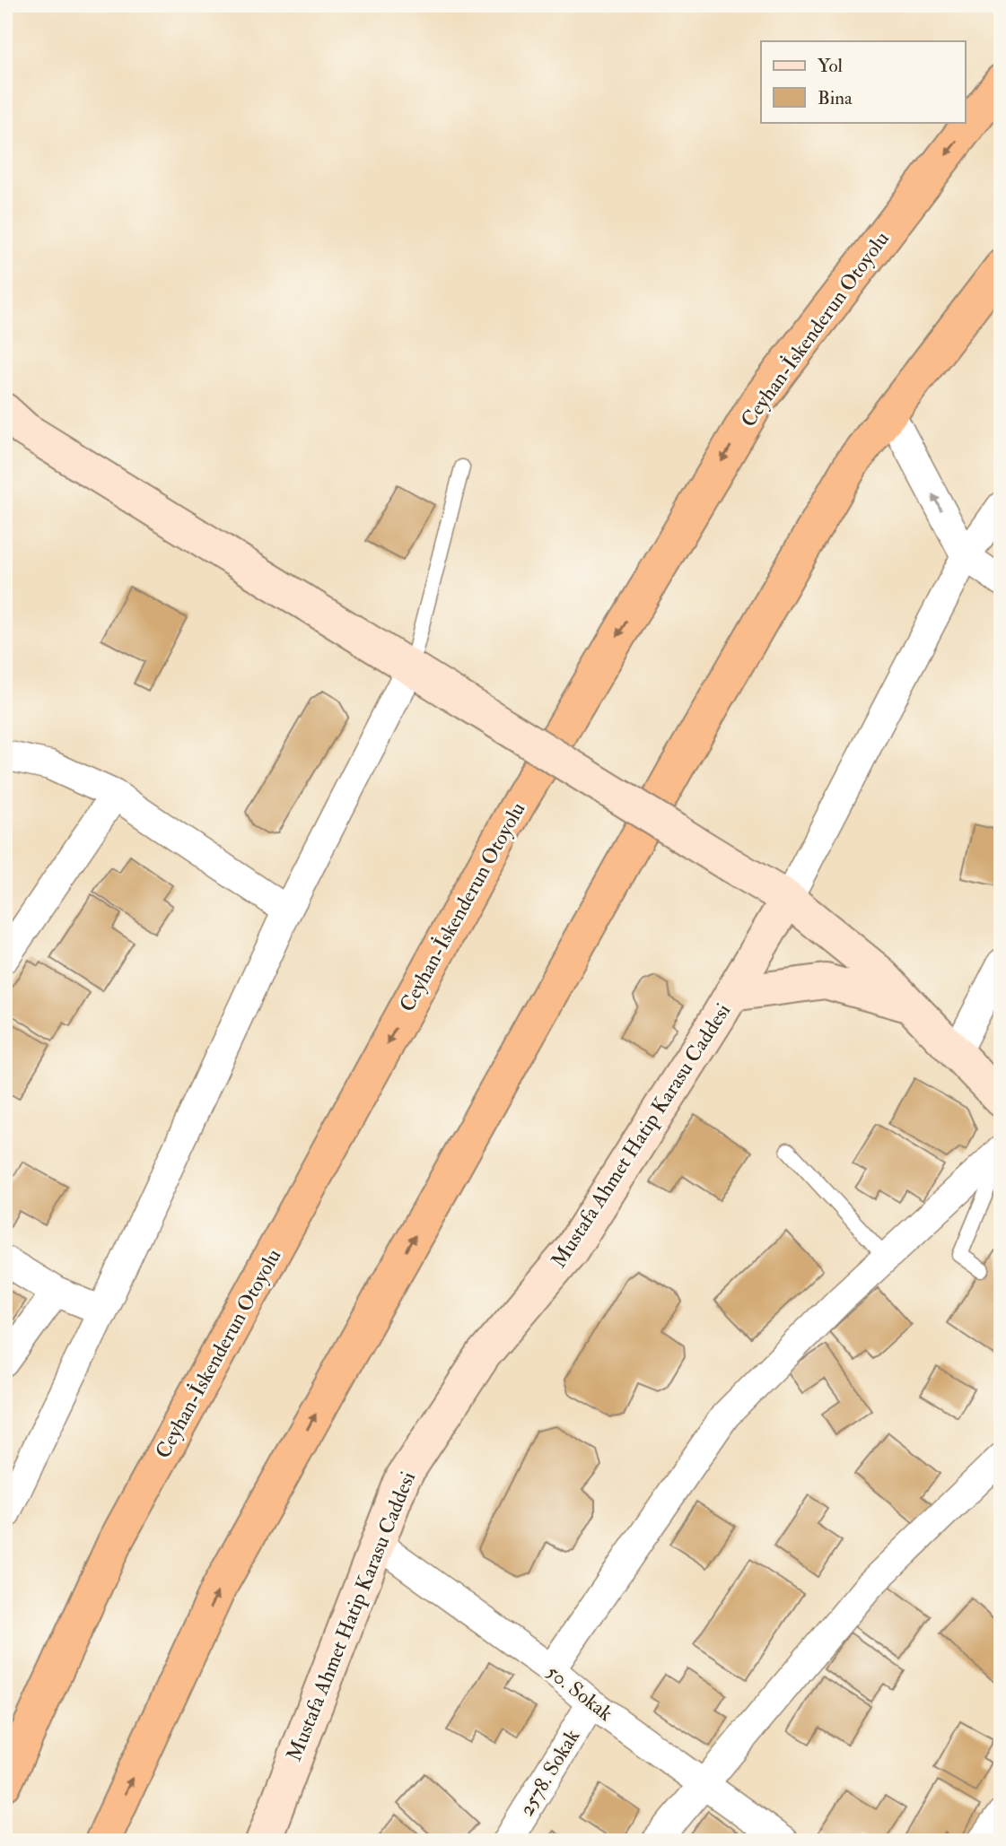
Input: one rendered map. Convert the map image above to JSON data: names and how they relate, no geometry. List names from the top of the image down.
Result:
{
  "streets": {
    "highway": ["Ceyhan-İskenderun Otoyolu"],
    "street": ["Mustafa Ahmet Hatip Karasu Caddesi", "50. Sokak", "2578. Sokak"]
  },
  "crossings": [
    ["Mustafa Ahmet Hatip Karasu Caddesi", "50. Sokak"],
    ["50. Sokak", "2578. Sokak"]
  ],
  "legend": ["Yol", "Bina"]
}
